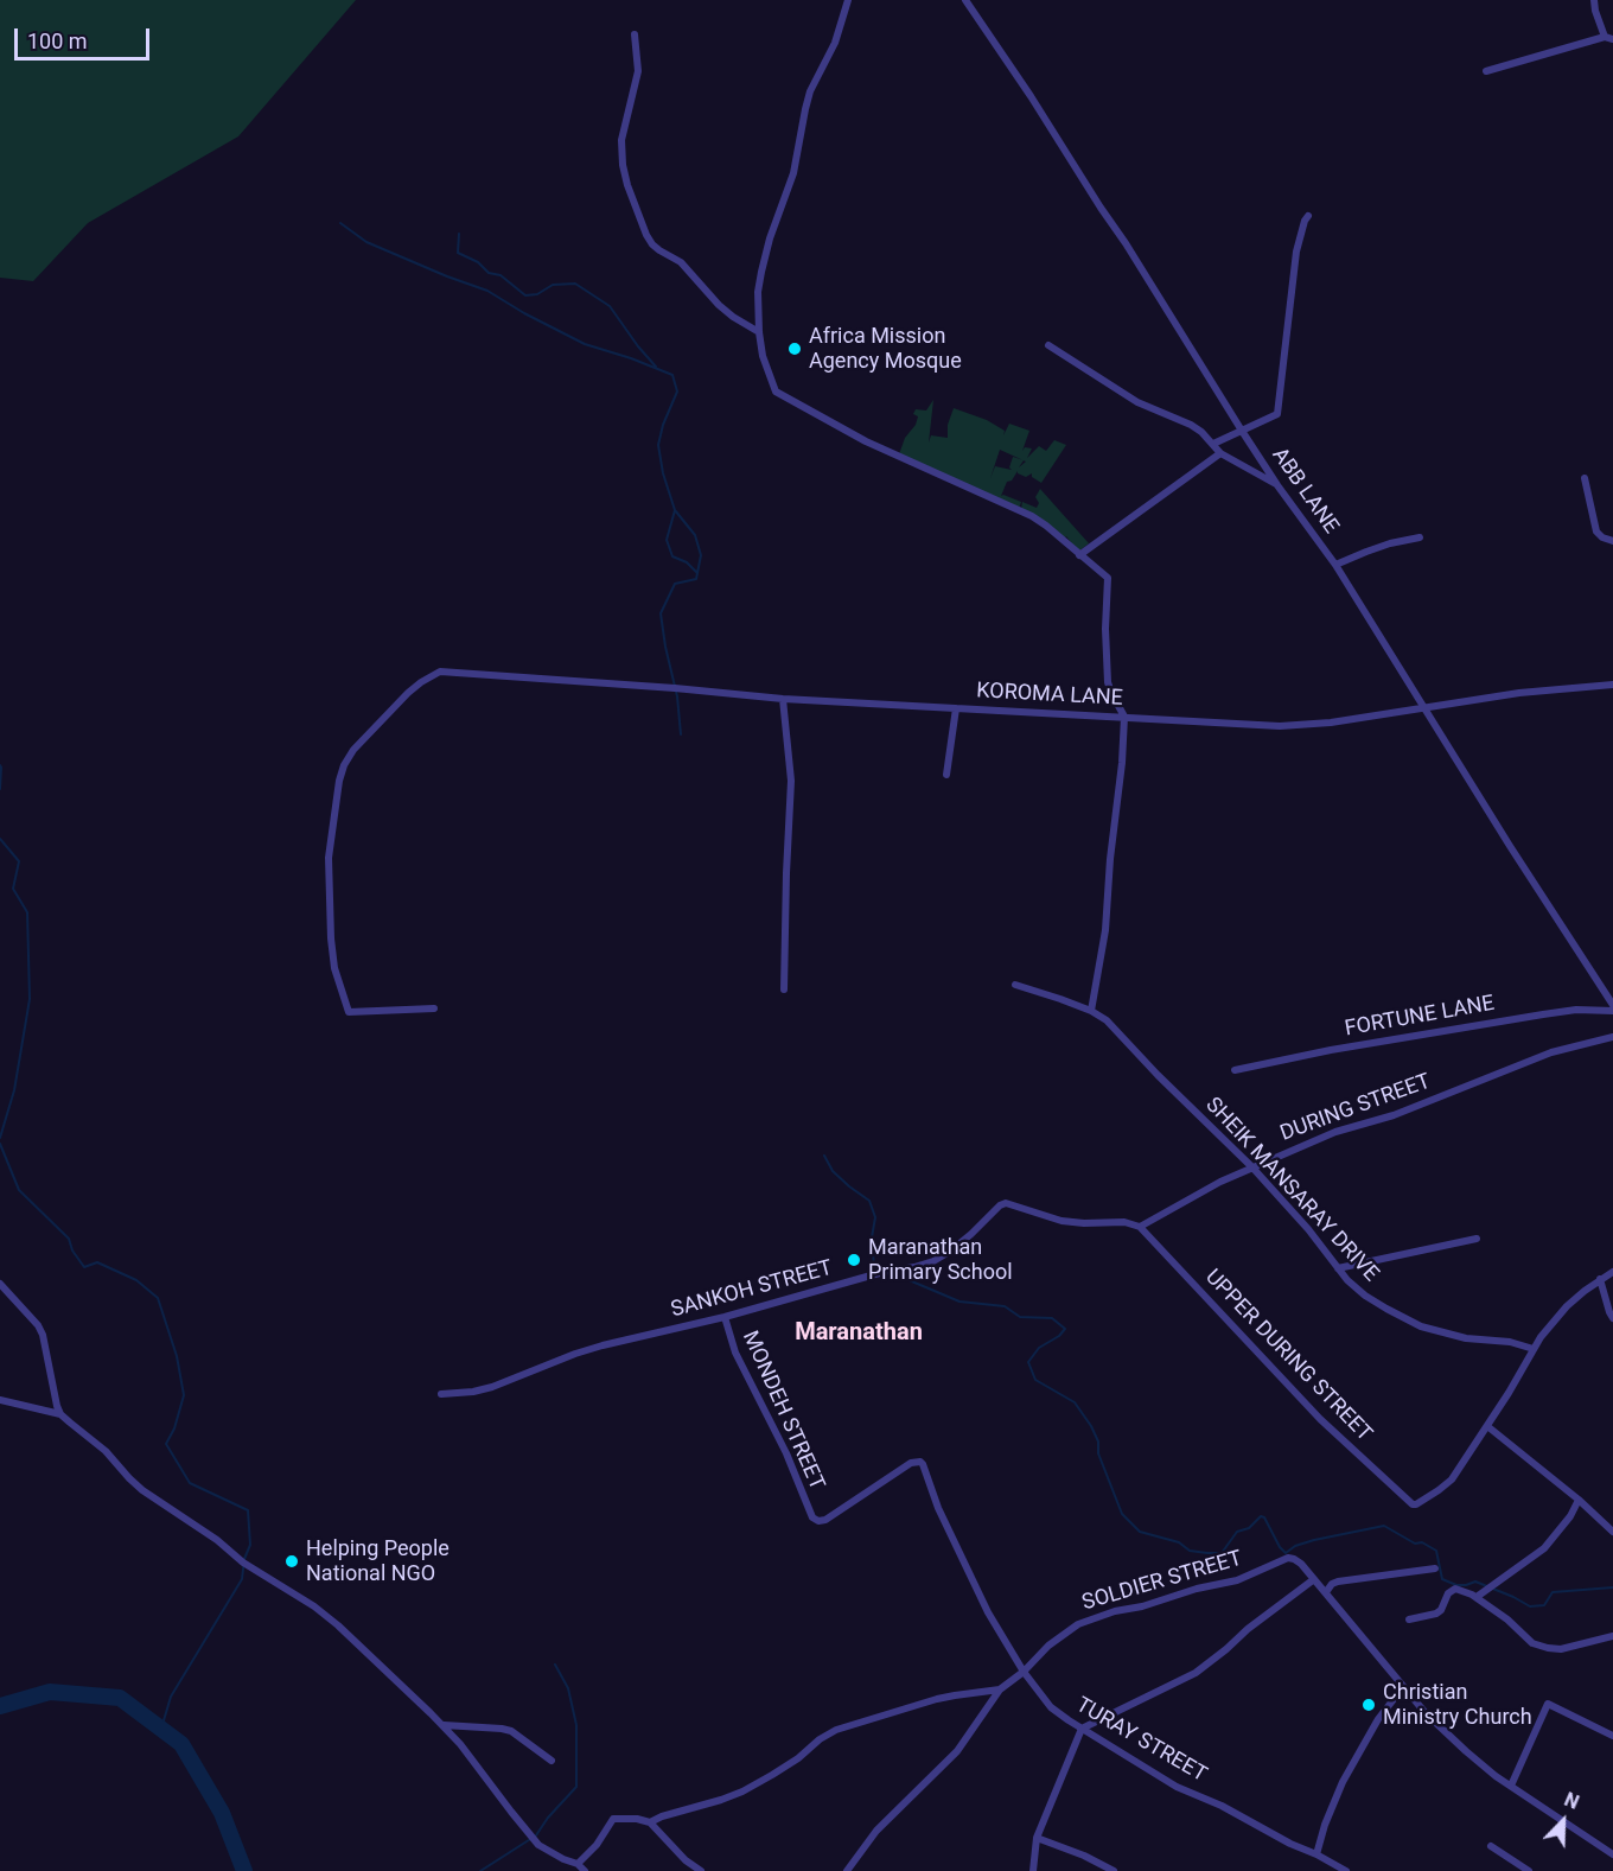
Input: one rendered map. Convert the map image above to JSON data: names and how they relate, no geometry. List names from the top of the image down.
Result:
{
  "streets": {
    "street": [
      "ABB LANE",
      "KOROMA LANE",
      "FORTUNE LANE",
      "DURING STREET",
      "SHEIK MANSARAY DRIVE",
      "SANKOH STREET",
      "UPPER DURING STREET",
      "MONDEH STREET",
      "SOLDIER STREET",
      "TURAY STREET"
    ]
  },
  "crossings": [
    ["ABB LANE", "KOROMA LANE"],
    ["DURING STREET", "SHEIK MANSARAY DRIVE"],
    ["DURING STREET", "SANKOH STREET"],
    ["DURING STREET", "UPPER DURING STREET"],
    ["SANKOH STREET", "UPPER DURING STREET"],
    ["SANKOH STREET", "MONDEH STREET"],
    ["MONDEH STREET", "TURAY STREET"],
    ["SOLDIER STREET", "TURAY STREET"]
  ],
  "districts": ["Maranathan"],
  "places": [
    "Africa Mission Agency Mosque",
    "Maranathan Primary School",
    "Helping People National NGO",
    "Christian Ministry Church"
  ],
  "scale_bar": "100 m",
  "north": "top right"
}
